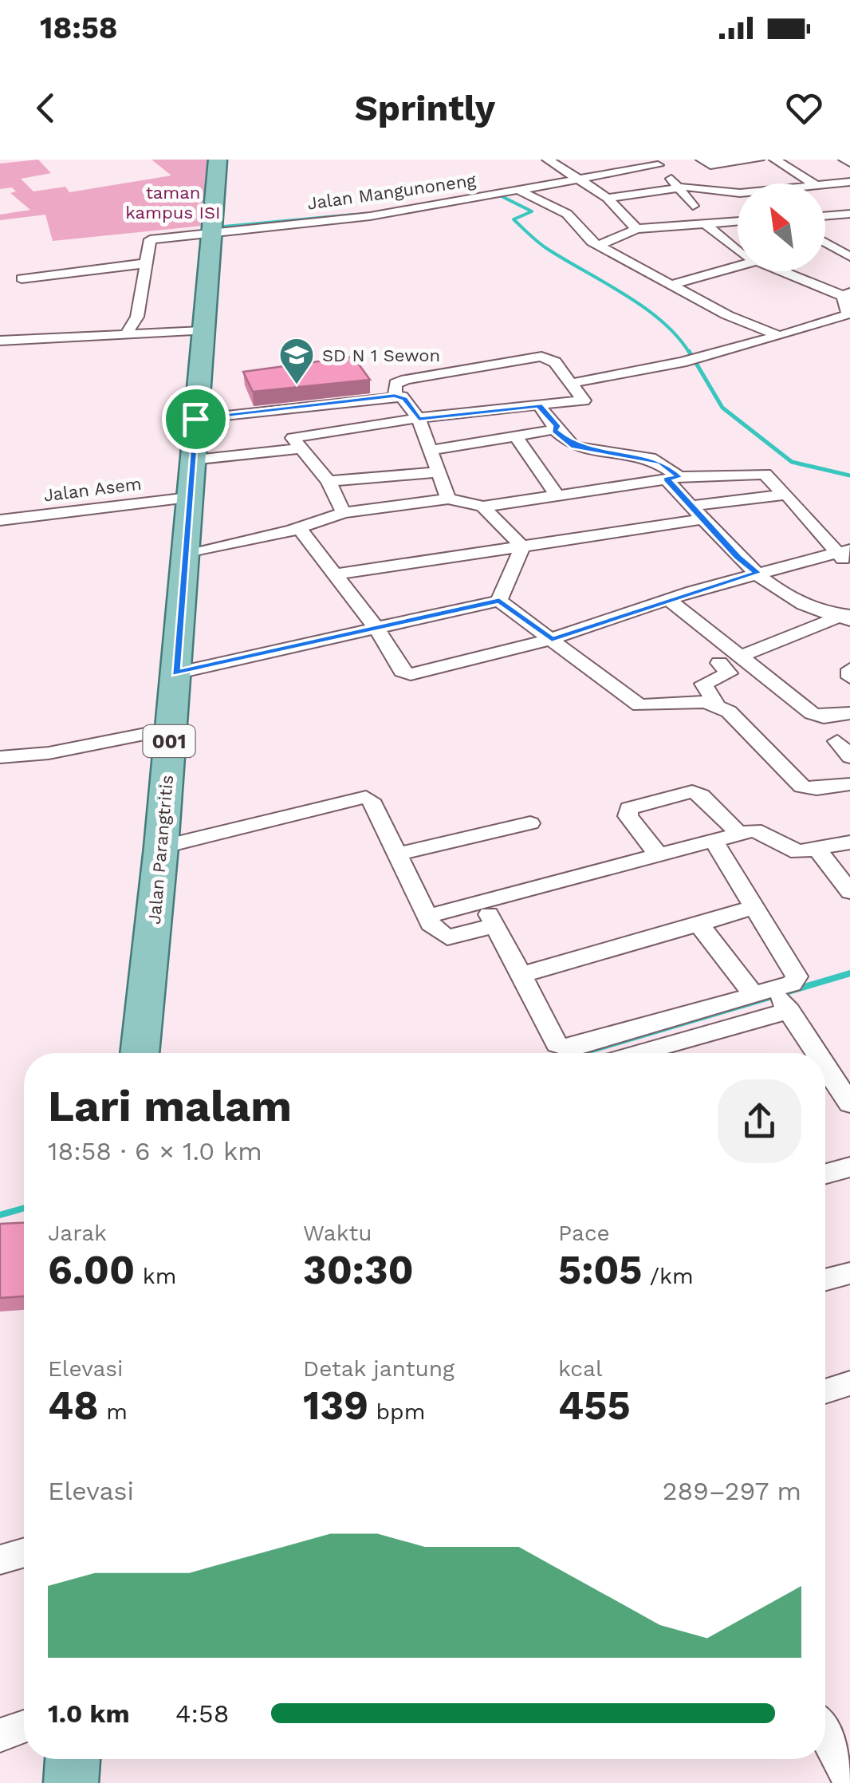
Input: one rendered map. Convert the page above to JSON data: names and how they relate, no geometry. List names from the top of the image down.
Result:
{
  "streets": {
    "main road": ["001", "Jalan Parangtritis"],
    "street": ["Jalan Mangunoneng", "Jalan Asem"]
  },
  "crossings": [
    ["Jalan Mangunoneng", "Jalan Parangtritis"],
    ["Jalan Asem", "Jalan Parangtritis"]
  ],
  "parks": ["taman kampus ISI"],
  "places": {
    "school or university": ["SD N 1 Sewon"]
  },
  "north": "top left",
  "page": {
    "status": "18:58",
    "header": "Sprintly",
    "heading": ["Lari malam", "18:58 · 6 × 1.0 km"],
    "stats": [
      ["Jarak", "6.00 km"],
      ["Waktu", "30:30"],
      ["Pace", "5:05 /km"],
      ["Elevasi", "48 m"],
      ["Detak jantung", "139 bpm"],
      ["kcal", "455"]
    ],
    "chart": ["Elevasi", "289–297 m"],
    "list": [
      {
        "name": "1.0 km",
        "note": "4:58"
      }
    ]
  }
}
